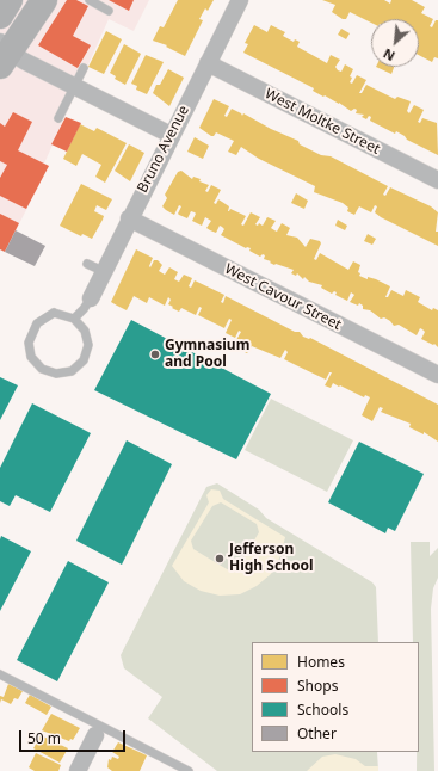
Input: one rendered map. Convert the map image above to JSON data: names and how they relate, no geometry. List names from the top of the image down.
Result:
{
  "streets": {
    "street": ["West Moltke Street", "Bruno Avenue", "West Cavour Street"]
  },
  "crossings": [
    ["West Moltke Street", "Bruno Avenue"],
    ["Bruno Avenue", "West Cavour Street"]
  ],
  "places": ["Gymnasium and Pool", "Jefferson High School"],
  "legend": [
    "Homes",
    "Shops",
    "Schools",
    "Other"
  ],
  "scale_bar": "50 m",
  "north": "bottom left"
}
